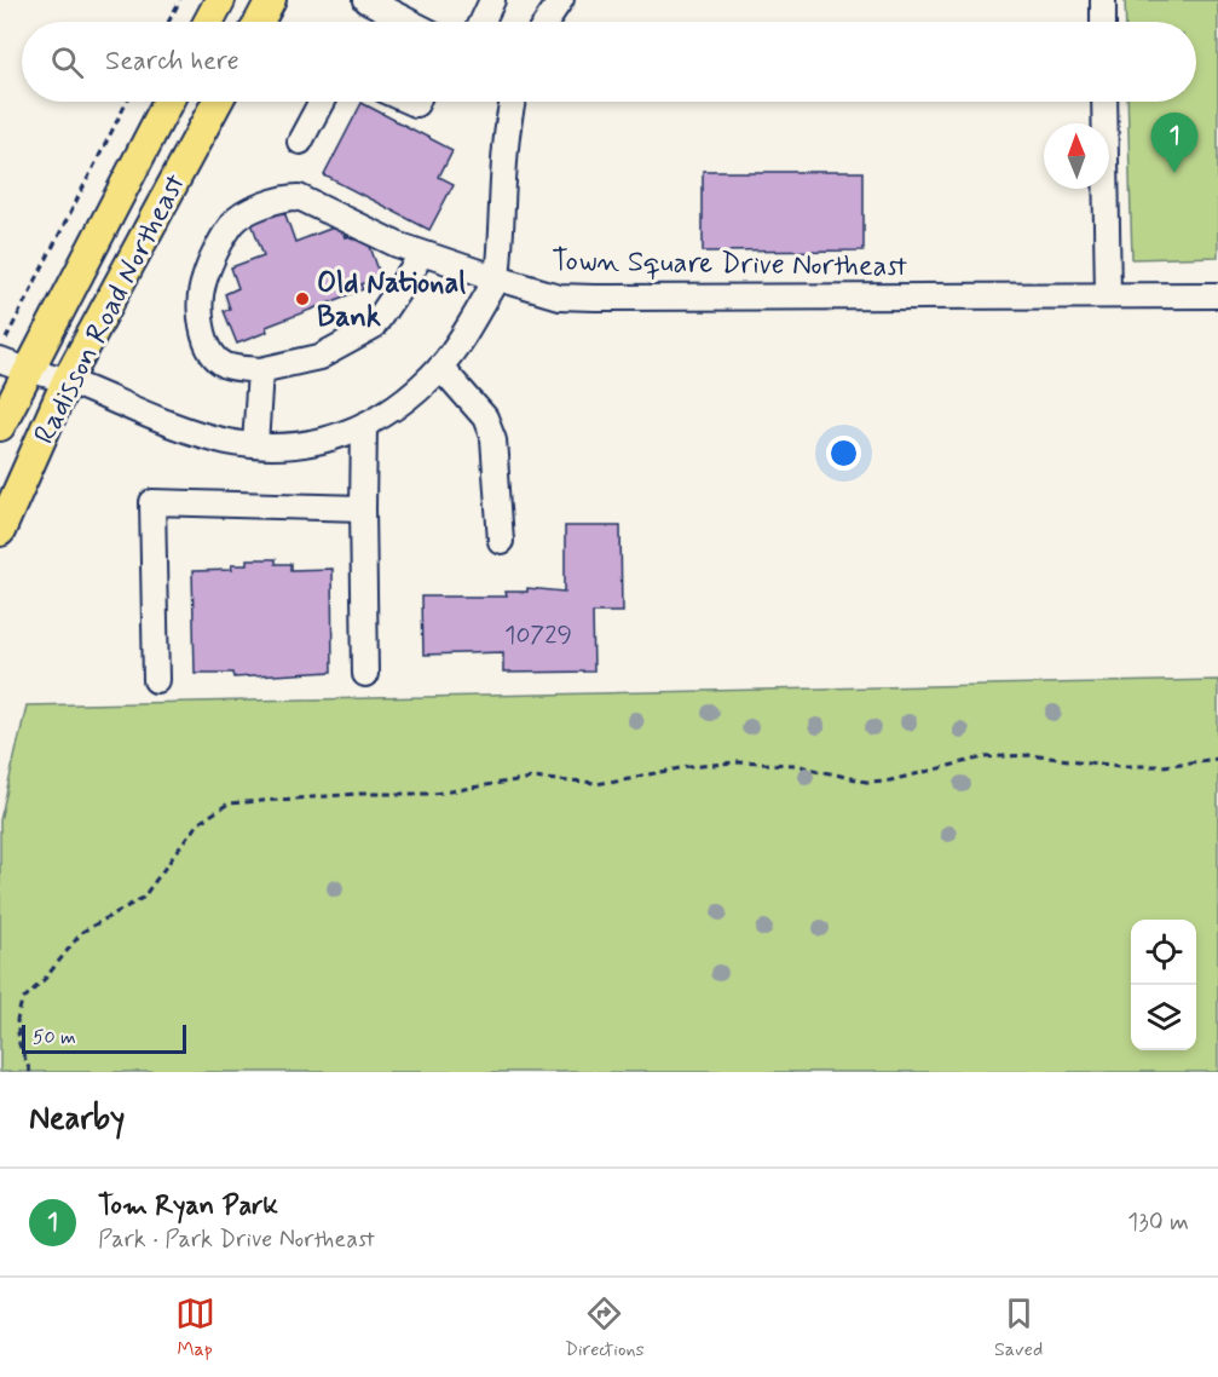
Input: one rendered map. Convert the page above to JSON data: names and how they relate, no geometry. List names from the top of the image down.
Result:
{
  "streets": {
    "main road": ["Radisson Road Northeast"],
    "street": ["Town Square Drive Northeast"]
  },
  "places": ["Old National Bank"],
  "house_numbers": ["10729"],
  "scale_bar": "50 m",
  "north": "top",
  "page": {
    "search": "Search here",
    "pins": "1",
    "scale": "50 m",
    "heading": "Nearby",
    "list": [
      {
        "mark": "1",
        "name": "Tom Ryan Park",
        "note": "Park · Park Drive Northeast",
        "value": "130 m"
      }
    ],
    "nav": ["Map", "Directions", "Saved"]
  }
}
